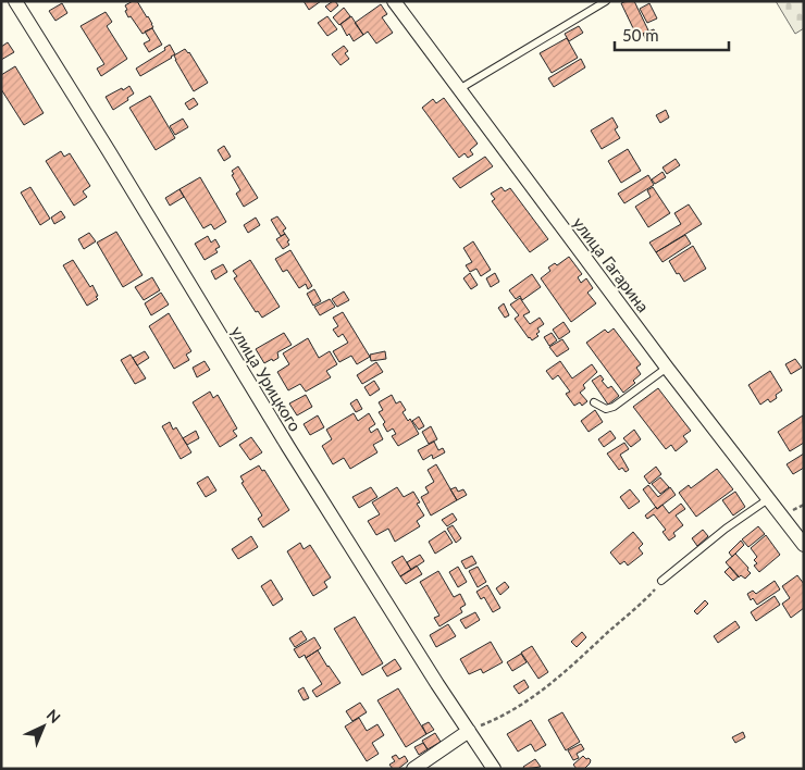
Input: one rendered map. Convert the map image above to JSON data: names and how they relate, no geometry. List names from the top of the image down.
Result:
{
  "streets": {
    "street": ["улица Гагарина", "улица Урицкого"]
  },
  "scale_bar": "50 m",
  "north": "top right"
}
